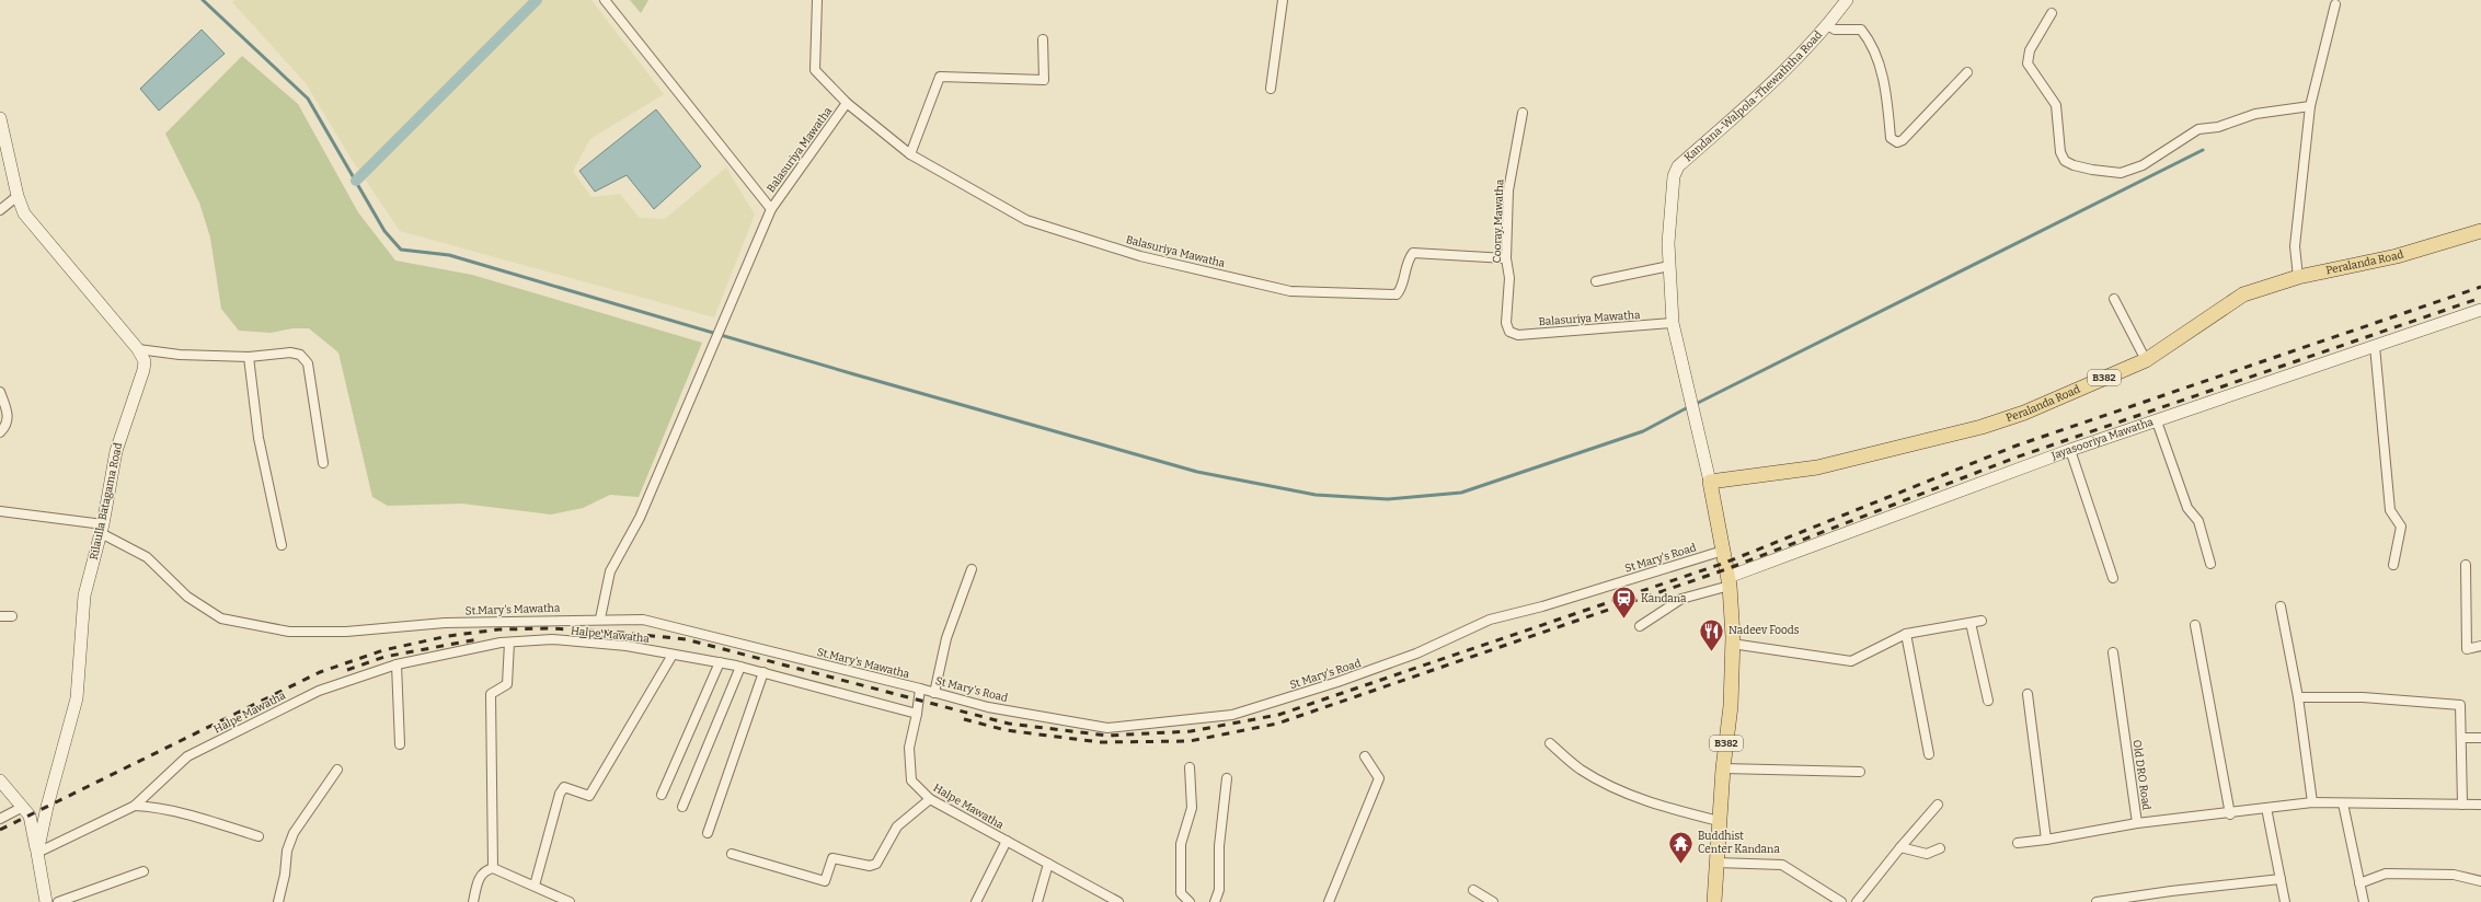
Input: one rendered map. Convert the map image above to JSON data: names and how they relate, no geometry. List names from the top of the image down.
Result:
{
  "streets": {
    "main road": ["Peralanda Road", "B382"],
    "street": [
      "Kandana-Walpola-Thewaththa Road",
      "Balasuriya Mawatha",
      "Cooray Mawatha",
      "Jayasooriya Mawatha",
      "Rilaulla Batagama Road",
      "St Mary's Road",
      "St.Mary's Mawatha",
      "Halpe Mawatha",
      "Old DRO Road"
    ]
  },
  "crossings": [
    ["Kandana-Walpola-Thewaththa Road", "Balasuriya Mawatha"],
    ["Kandana-Walpola-Thewaththa Road", "Peralanda Road"],
    ["Kandana-Walpola-Thewaththa Road", "B382"],
    ["Balasuriya Mawatha", "Cooray Mawatha"],
    ["Balasuriya Mawatha", "St.Mary's Mawatha"],
    ["Peralanda Road", "B382"],
    ["B382", "Jayasooriya Mawatha"],
    ["B382", "St Mary's Road"],
    ["Rilaulla Batagama Road", "St.Mary's Mawatha"],
    ["Rilaulla Batagama Road", "Halpe Mawatha"],
    ["St Mary's Road", "St.Mary's Mawatha"],
    ["St.Mary's Mawatha", "Halpe Mawatha"]
  ],
  "places": {
    "station": ["Kandana"],
    "restaurant": ["Nadeev Foods"],
    "temple": ["Buddhist Center Kandana"]
  }
}
